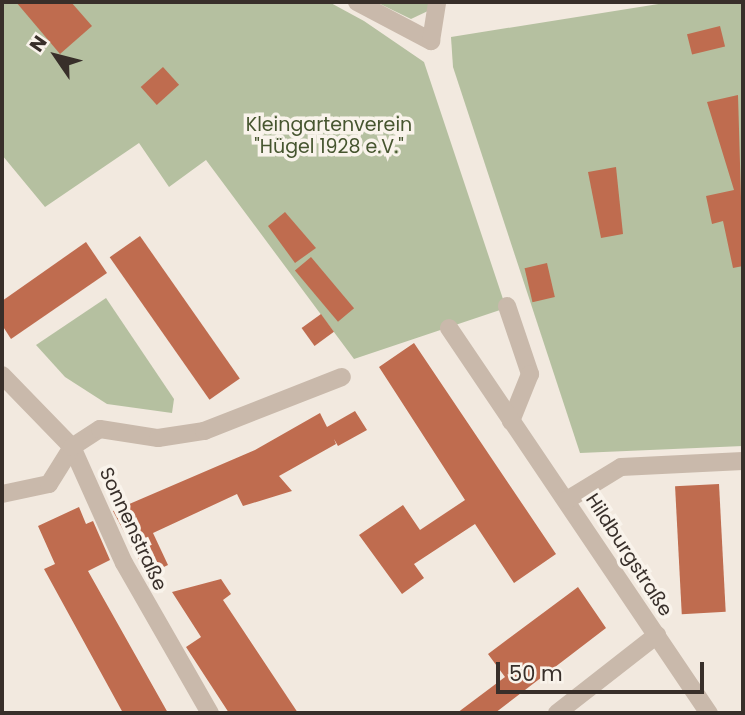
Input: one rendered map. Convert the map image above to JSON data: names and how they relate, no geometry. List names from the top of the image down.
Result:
{
  "streets": {
    "street": ["Sonnenstraße", "Hildburgstraße"]
  },
  "parks": ["Kleingartenverein \"Hügel 1928 e.V.\""],
  "scale_bar": "50 m",
  "north": "top left"
}
